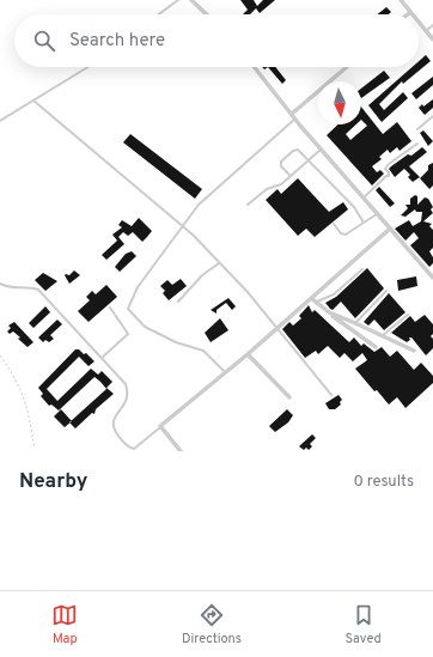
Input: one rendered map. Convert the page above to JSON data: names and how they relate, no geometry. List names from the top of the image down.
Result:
{
  "north": "bottom",
  "page": {
    "search": "Search here",
    "heading": ["Nearby", "0 results"],
    "nav": ["Map", "Directions", "Saved"]
  }
}
